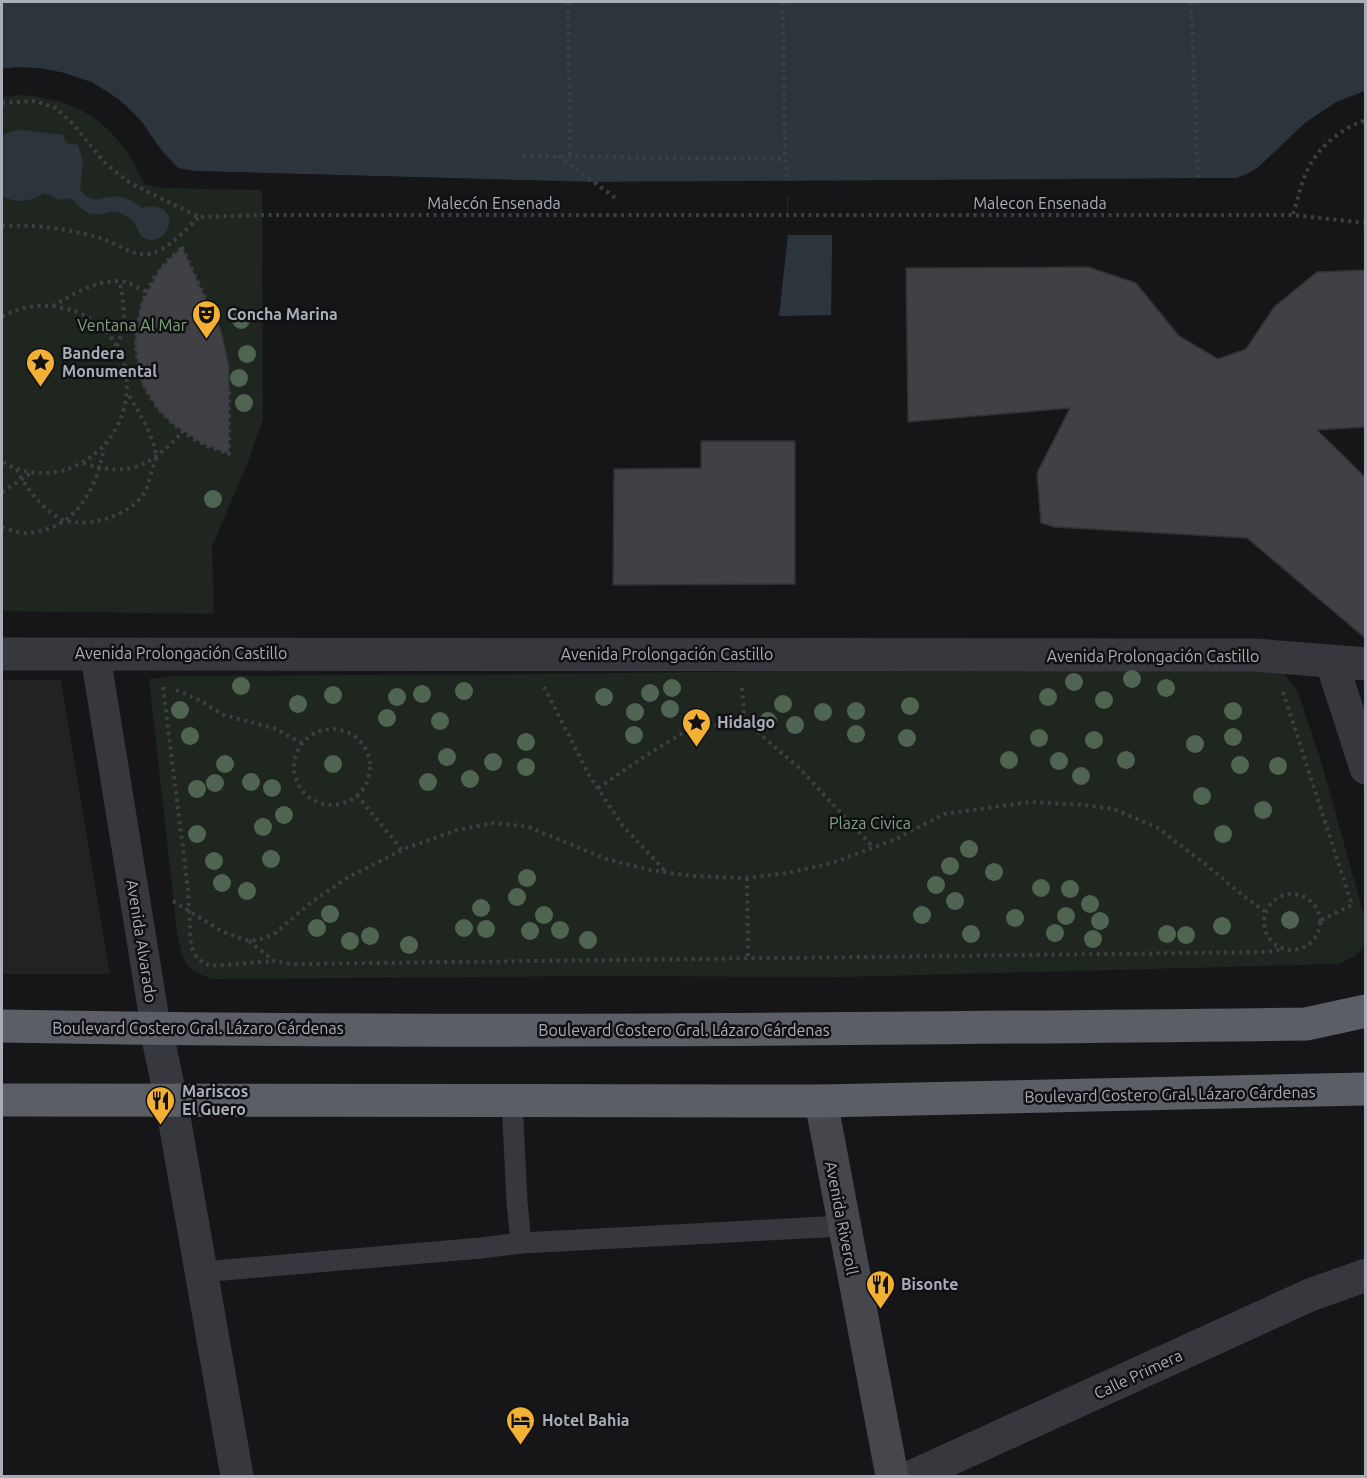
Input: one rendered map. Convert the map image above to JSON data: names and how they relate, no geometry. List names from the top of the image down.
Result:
{
  "streets": {
    "highway": ["Boulevard Costero Gral. Lázaro Cárdenas"],
    "main road": ["Avenida Riveroll"],
    "street": ["Avenida Prolongación Castillo", "Avenida Alvarado", "Calle Primera"],
    "path": ["Malecón Ensenada", "Malecon Ensenada"]
  },
  "crossings": [
    ["Malecón Ensenada", "Malecon Ensenada"],
    ["Avenida Prolongación Castillo", "Avenida Alvarado"],
    ["Avenida Alvarado", "Boulevard Costero Gral. Lázaro Cárdenas"],
    ["Boulevard Costero Gral. Lázaro Cárdenas", "Avenida Riveroll"]
  ],
  "parks": ["Ventana Al Mar", "Plaza Civica"],
  "places": {
    "theatre": ["Concha Marina"],
    "place": ["Bandera Monumental", "Hidalgo"],
    "restaurant": ["Mariscos El Guero", "Bisonte"],
    "hotel": ["Hotel Bahia"]
  }
}
